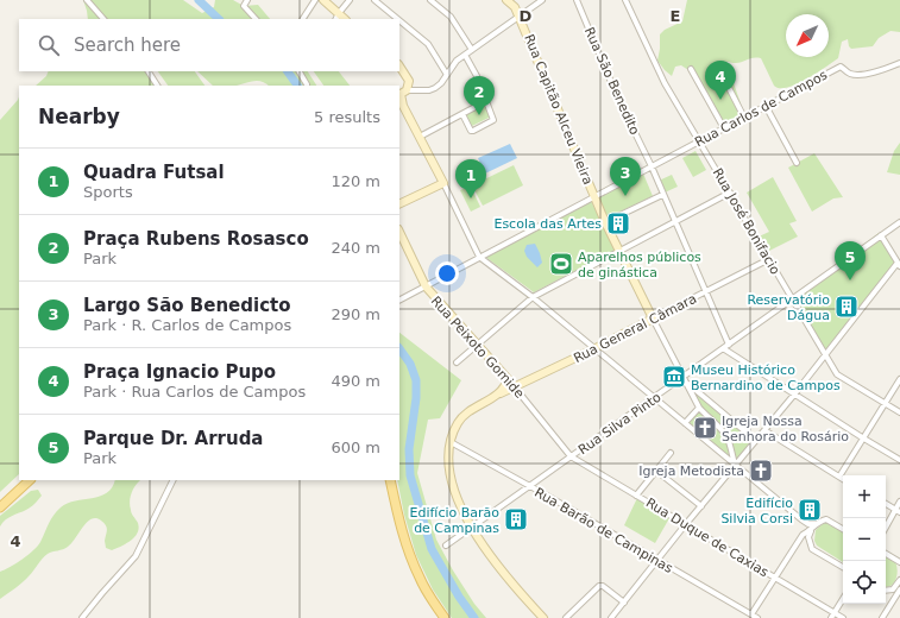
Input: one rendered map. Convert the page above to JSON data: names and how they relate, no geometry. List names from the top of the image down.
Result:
{
  "streets": {
    "street": [
      "Rua São Benedito",
      "Rua Carlos de Campos",
      "Rua Capitão Alceu Vieira",
      "Rua José Bonifacio",
      "Rua General Câmara",
      "Rua Peixoto Gomide",
      "Rua Silva Pinto",
      "Rua Barão de Campinas",
      "Rua Duque de Caxias"
    ]
  },
  "crossings": [
    ["Rua São Benedito", "Rua Carlos de Campos"],
    ["Rua São Benedito", "Rua General Câmara"],
    ["Rua São Benedito", "Rua Silva Pinto"],
    ["Rua Carlos de Campos", "Rua Capitão Alceu Vieira"],
    ["Rua Carlos de Campos", "Rua José Bonifacio"],
    ["Rua Capitão Alceu Vieira", "Rua General Câmara"],
    ["Rua José Bonifacio", "Rua General Câmara"],
    ["Rua José Bonifacio", "Rua Silva Pinto"],
    ["Rua General Câmara", "Rua Peixoto Gomide"],
    ["Rua General Câmara", "Rua Barão de Campinas"],
    ["Rua Peixoto Gomide", "Rua Silva Pinto"],
    ["Rua Peixoto Gomide", "Rua Duque de Caxias"],
    ["Rua Silva Pinto", "Rua Barão de Campinas"],
    ["Rua Silva Pinto", "Rua Duque de Caxias"]
  ],
  "places": {
    "building": [
      "Escola das Artes",
      "Reservatório Dágua",
      "Edifício Silvia Corsi",
      "Edifício Barão de Campinas"
    ],
    "sports": ["Aparelhos públicos de ginástica"],
    "museum": ["Museu Histórico Bernardino de Campos"],
    "church": ["Igreja Nossa Senhora do Rosário", "Igreja Metodista"]
  },
  "north": "bottom left",
  "page": {
    "search": "Search here",
    "pins": [
      "4",
      "2",
      "3",
      "1",
      "5"
    ],
    "heading": ["Nearby", "5 results"],
    "list": [
      {
        "mark": "1",
        "name": "Quadra Futsal",
        "note": "Sports",
        "value": "120 m"
      },
      {
        "mark": "2",
        "name": "Praça Rubens Rosasco",
        "note": "Park",
        "value": "240 m"
      },
      {
        "mark": "3",
        "name": "Largo São Benedicto",
        "note": "Park · R. Carlos de Campos",
        "value": "290 m"
      },
      {
        "mark": "4",
        "name": "Praça Ignacio Pupo",
        "note": "Park · Rua Carlos de Campos",
        "value": "490 m"
      },
      {
        "mark": "5",
        "name": "Parque Dr. Arruda",
        "note": "Park",
        "value": "600 m"
      }
    ],
    "map_buttons": ["+", "−"]
  },
  "grid": {
    "columns": ["D", "E"],
    "rows": ["4"]
  }
}
